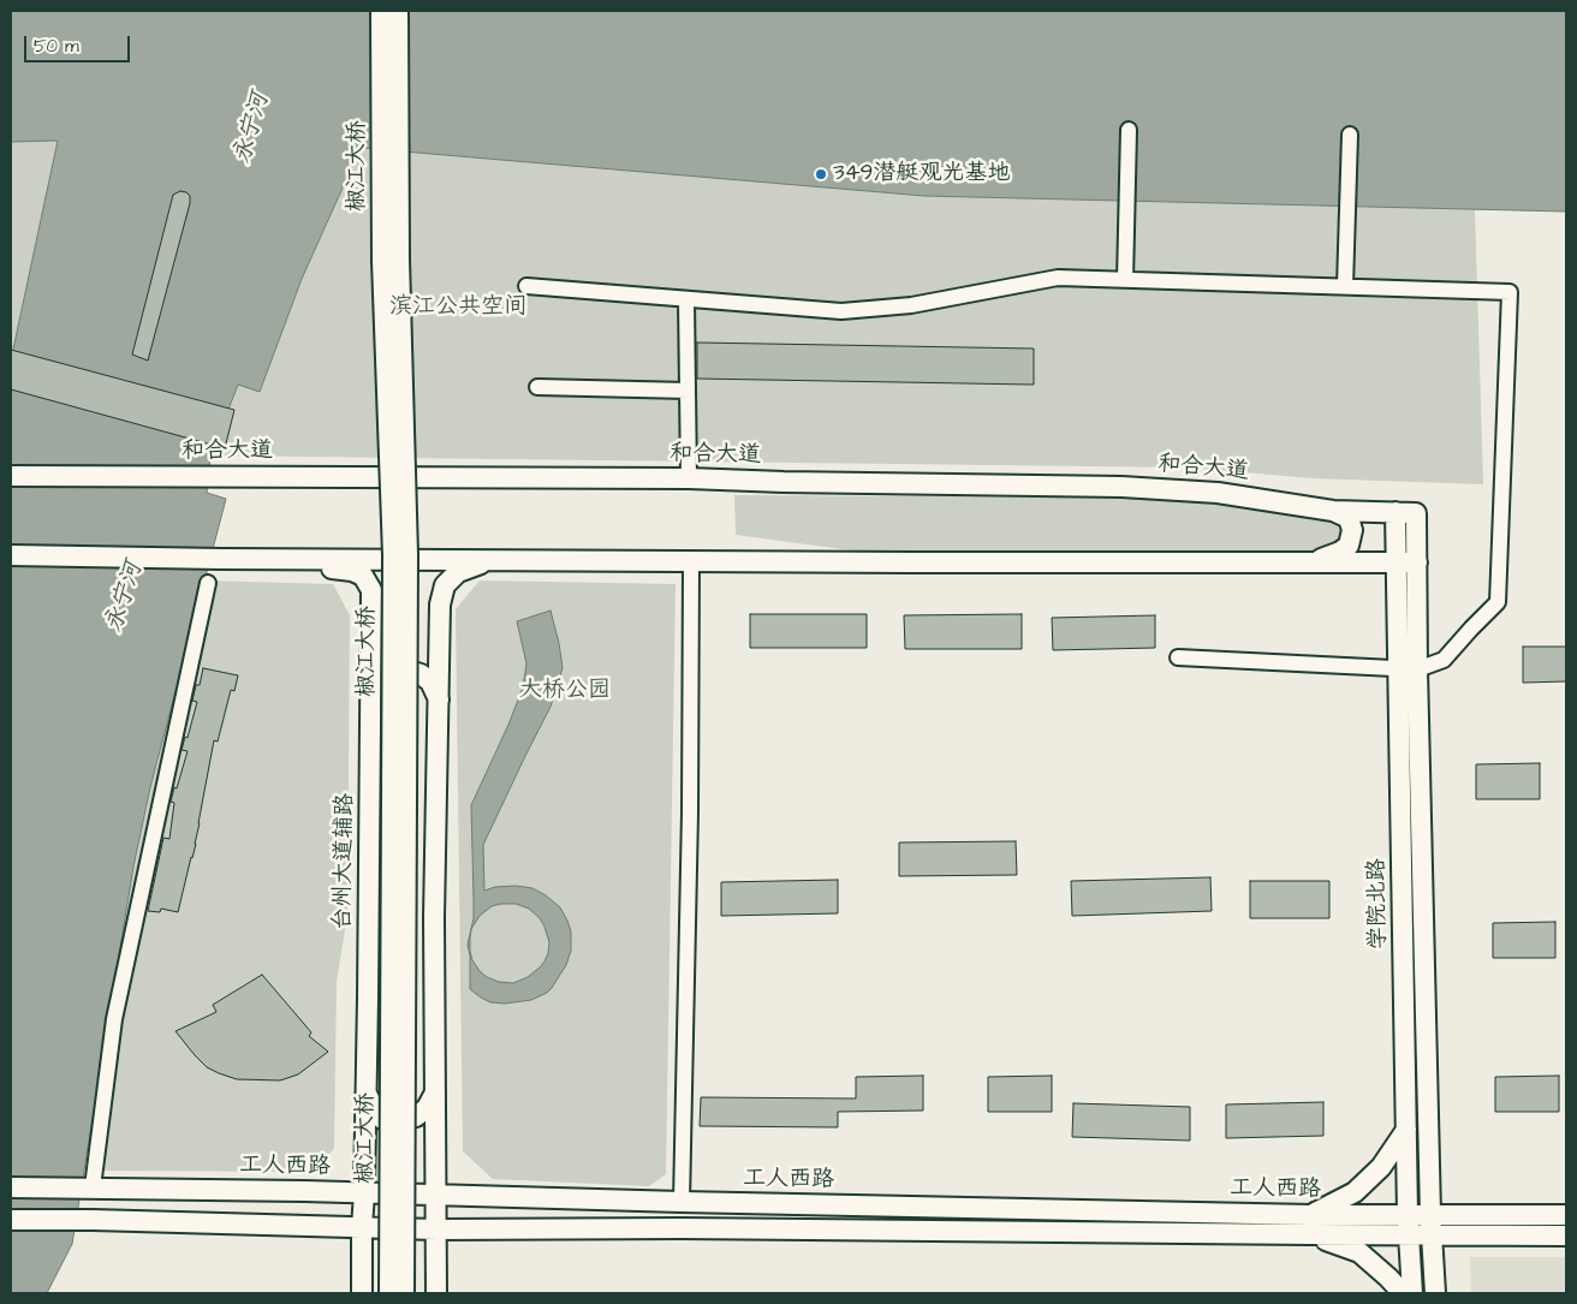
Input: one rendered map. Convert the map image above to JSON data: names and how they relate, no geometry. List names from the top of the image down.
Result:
{
  "streets": {
    "main road": [
      "椒江大桥",
      "和合大道",
      "台州大道辅路",
      "学院北路",
      "工人西路"
    ]
  },
  "crossings": [
    ["和合大道", "学院北路"],
    ["台州大道辅路", "工人西路"],
    ["学院北路", "工人西路"]
  ],
  "water": ["永宁河"],
  "parks": ["滨江公共空间", "大桥公园"],
  "places": ["349潜艇观光基地"],
  "scale_bar": "50 m"
}
